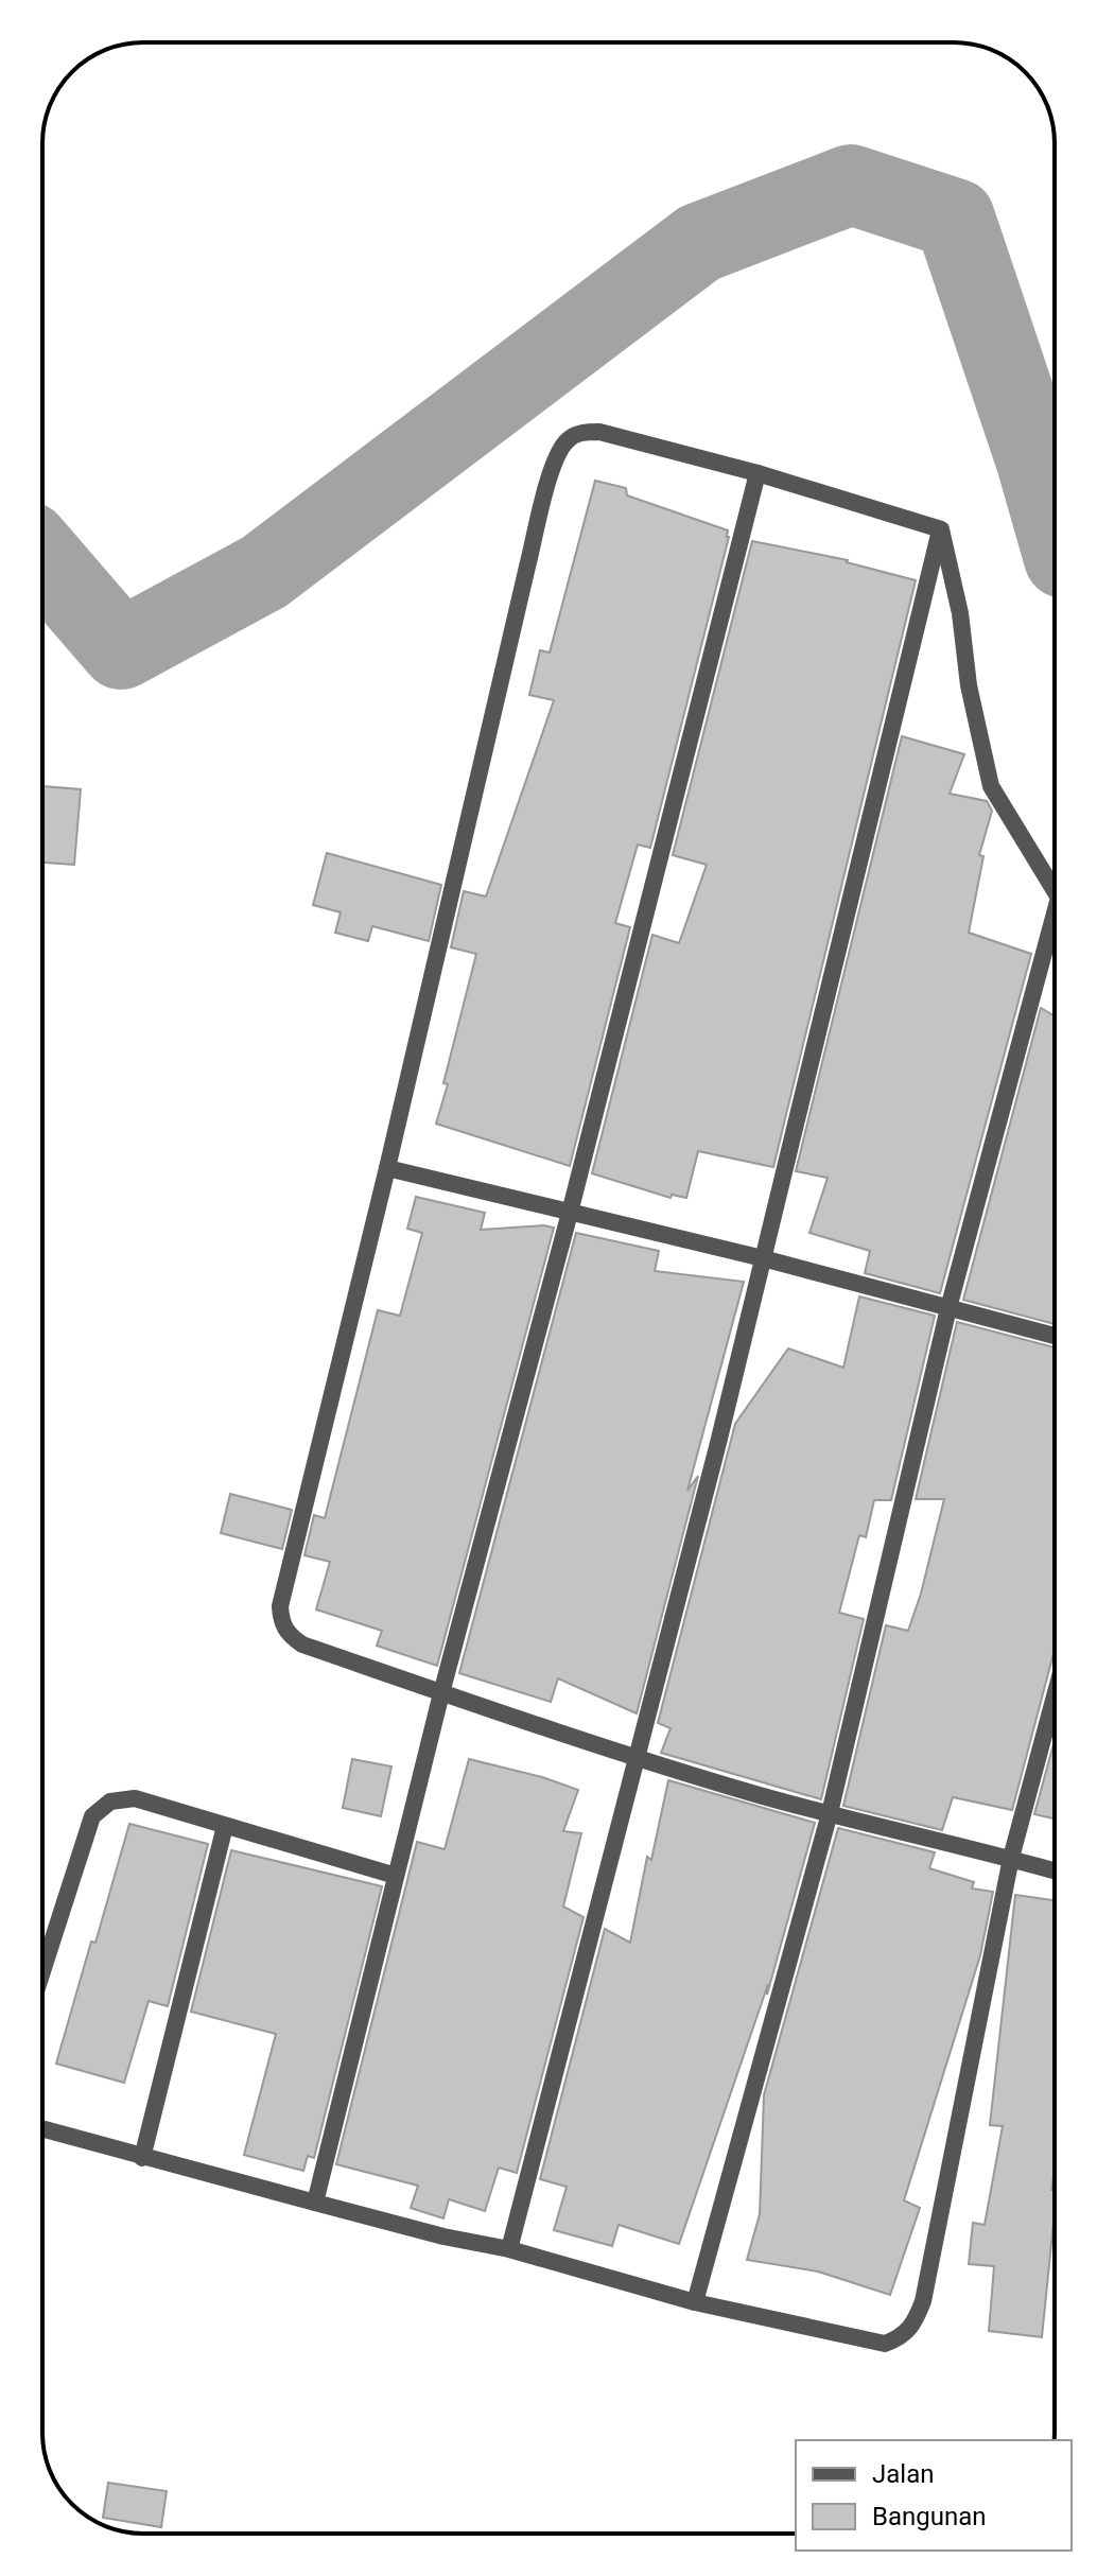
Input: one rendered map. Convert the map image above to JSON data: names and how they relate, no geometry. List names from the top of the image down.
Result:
{
  "legend": ["Jalan", "Bangunan"]
}
